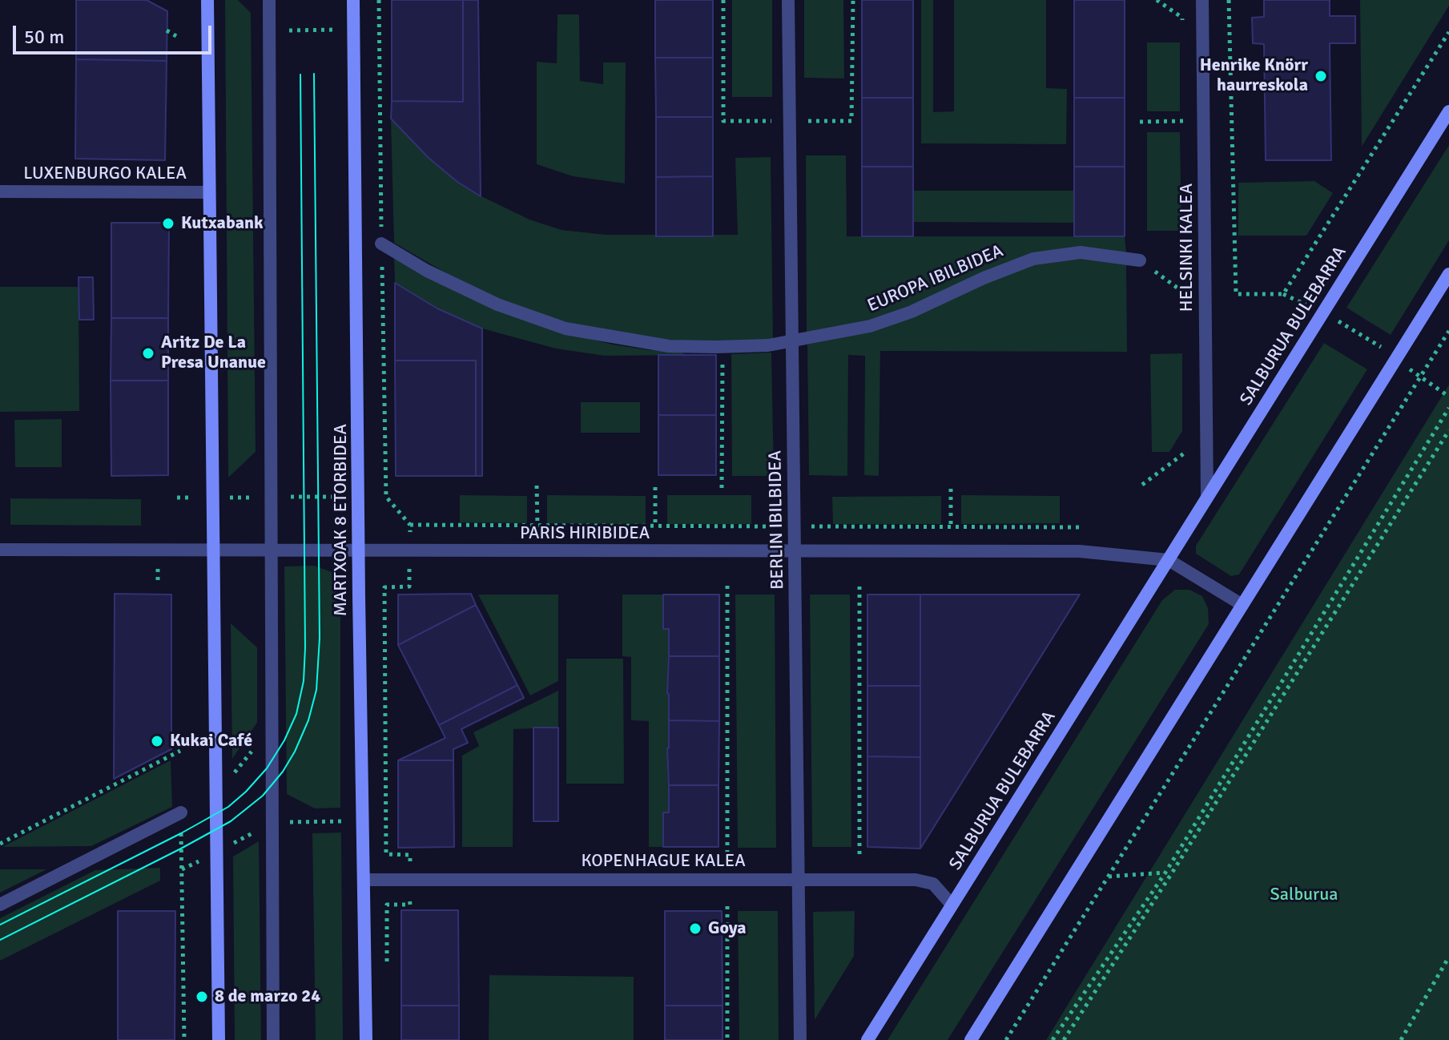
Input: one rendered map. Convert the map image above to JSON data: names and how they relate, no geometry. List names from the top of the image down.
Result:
{
  "streets": {
    "street": [
      "LUXENBURGO KALEA",
      "HELSINKI KALEA",
      "EUROPA IBILBIDEA",
      "SALBURUA BULEBARRA",
      "MARTXOAK 8 ETORBIDEA",
      "BERLIN IBILBIDEA",
      "PARIS HIRIBIDEA",
      "KOPENHAGUE KALEA"
    ]
  },
  "crossings": [
    ["HELSINKI KALEA", "SALBURUA BULEBARRA"],
    ["EUROPA IBILBIDEA", "BERLIN IBILBIDEA"],
    ["SALBURUA BULEBARRA", "PARIS HIRIBIDEA"],
    ["SALBURUA BULEBARRA", "KOPENHAGUE KALEA"],
    ["MARTXOAK 8 ETORBIDEA", "PARIS HIRIBIDEA"],
    ["MARTXOAK 8 ETORBIDEA", "KOPENHAGUE KALEA"],
    ["BERLIN IBILBIDEA", "PARIS HIRIBIDEA"],
    ["BERLIN IBILBIDEA", "KOPENHAGUE KALEA"]
  ],
  "parks": ["Salburua"],
  "places": [
    "Henrike Knörr haurreskola",
    "Kutxabank",
    "Aritz De La Presa Unanue",
    "Kukai Café",
    "Goya",
    "8 de marzo 24"
  ],
  "scale_bar": "50 m"
}
